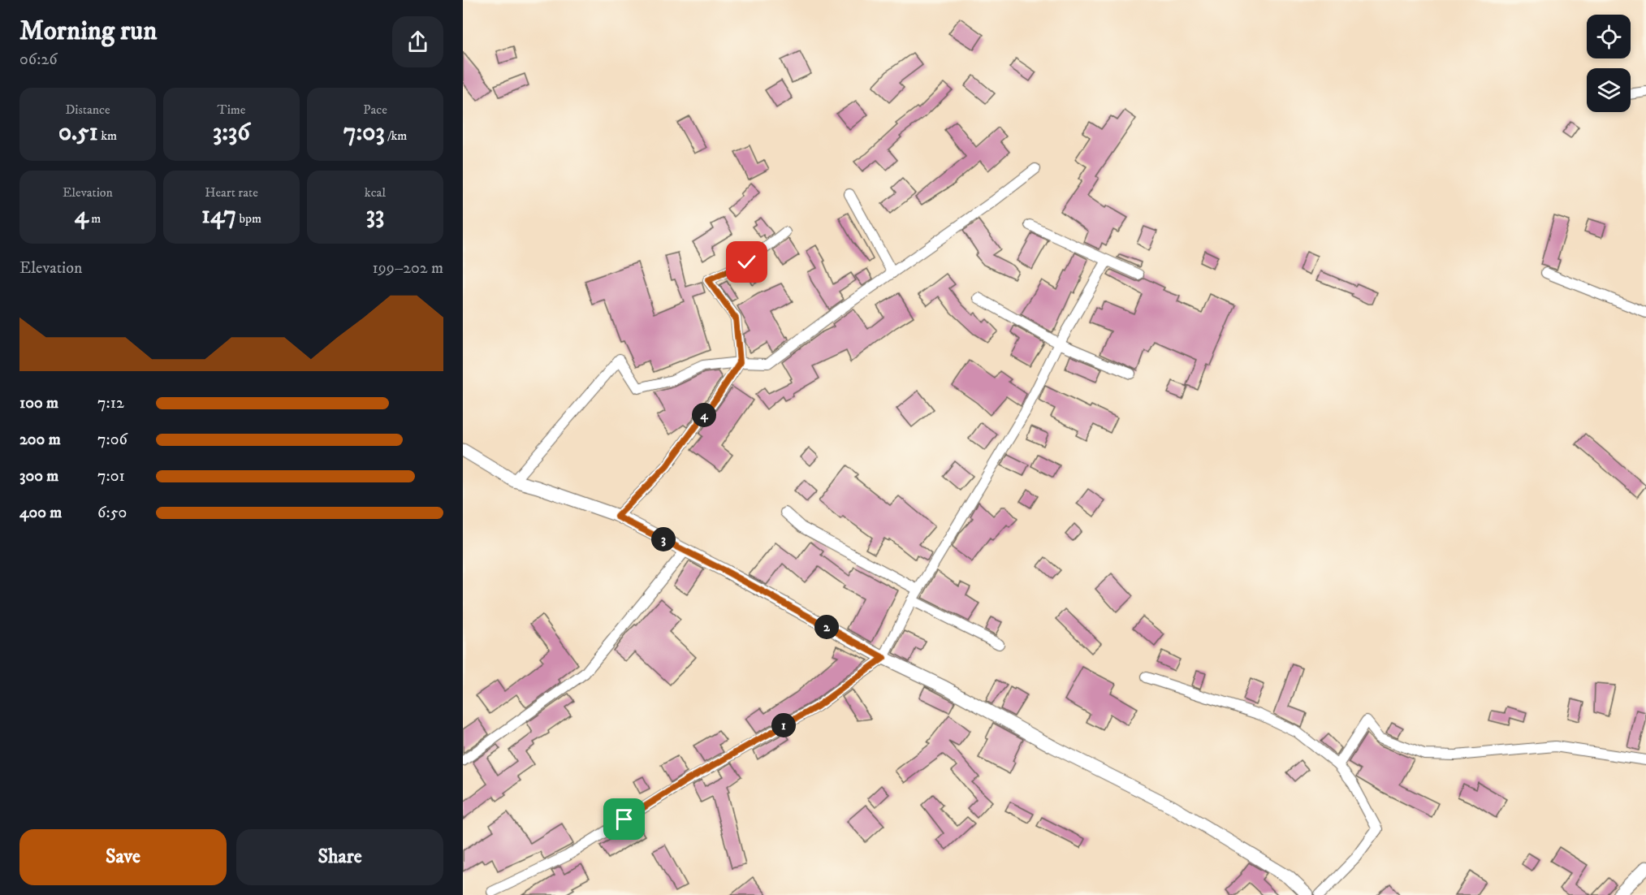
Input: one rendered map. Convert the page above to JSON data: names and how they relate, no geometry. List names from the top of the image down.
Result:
{
  "page": {
    "heading": ["Morning run", "06:26"],
    "stats": [
      ["Distance", "0.51 km"],
      ["Time", "3:36"],
      ["Pace", "7:03 /km"],
      ["Elevation", "4 m"],
      ["Heart rate", "147 bpm"],
      ["kcal", "33"]
    ],
    "chart": ["Elevation", "199–202 m"],
    "list": [
      {
        "name": "100 m",
        "note": "7:12"
      },
      {
        "name": "200 m",
        "note": "7:06"
      },
      {
        "name": "300 m",
        "note": "7:01"
      },
      {
        "name": "400 m",
        "note": "6:50"
      }
    ],
    "pins": [
      "4",
      "3",
      "2",
      "1"
    ],
    "buttons": ["Save", "Share"]
  }
}
